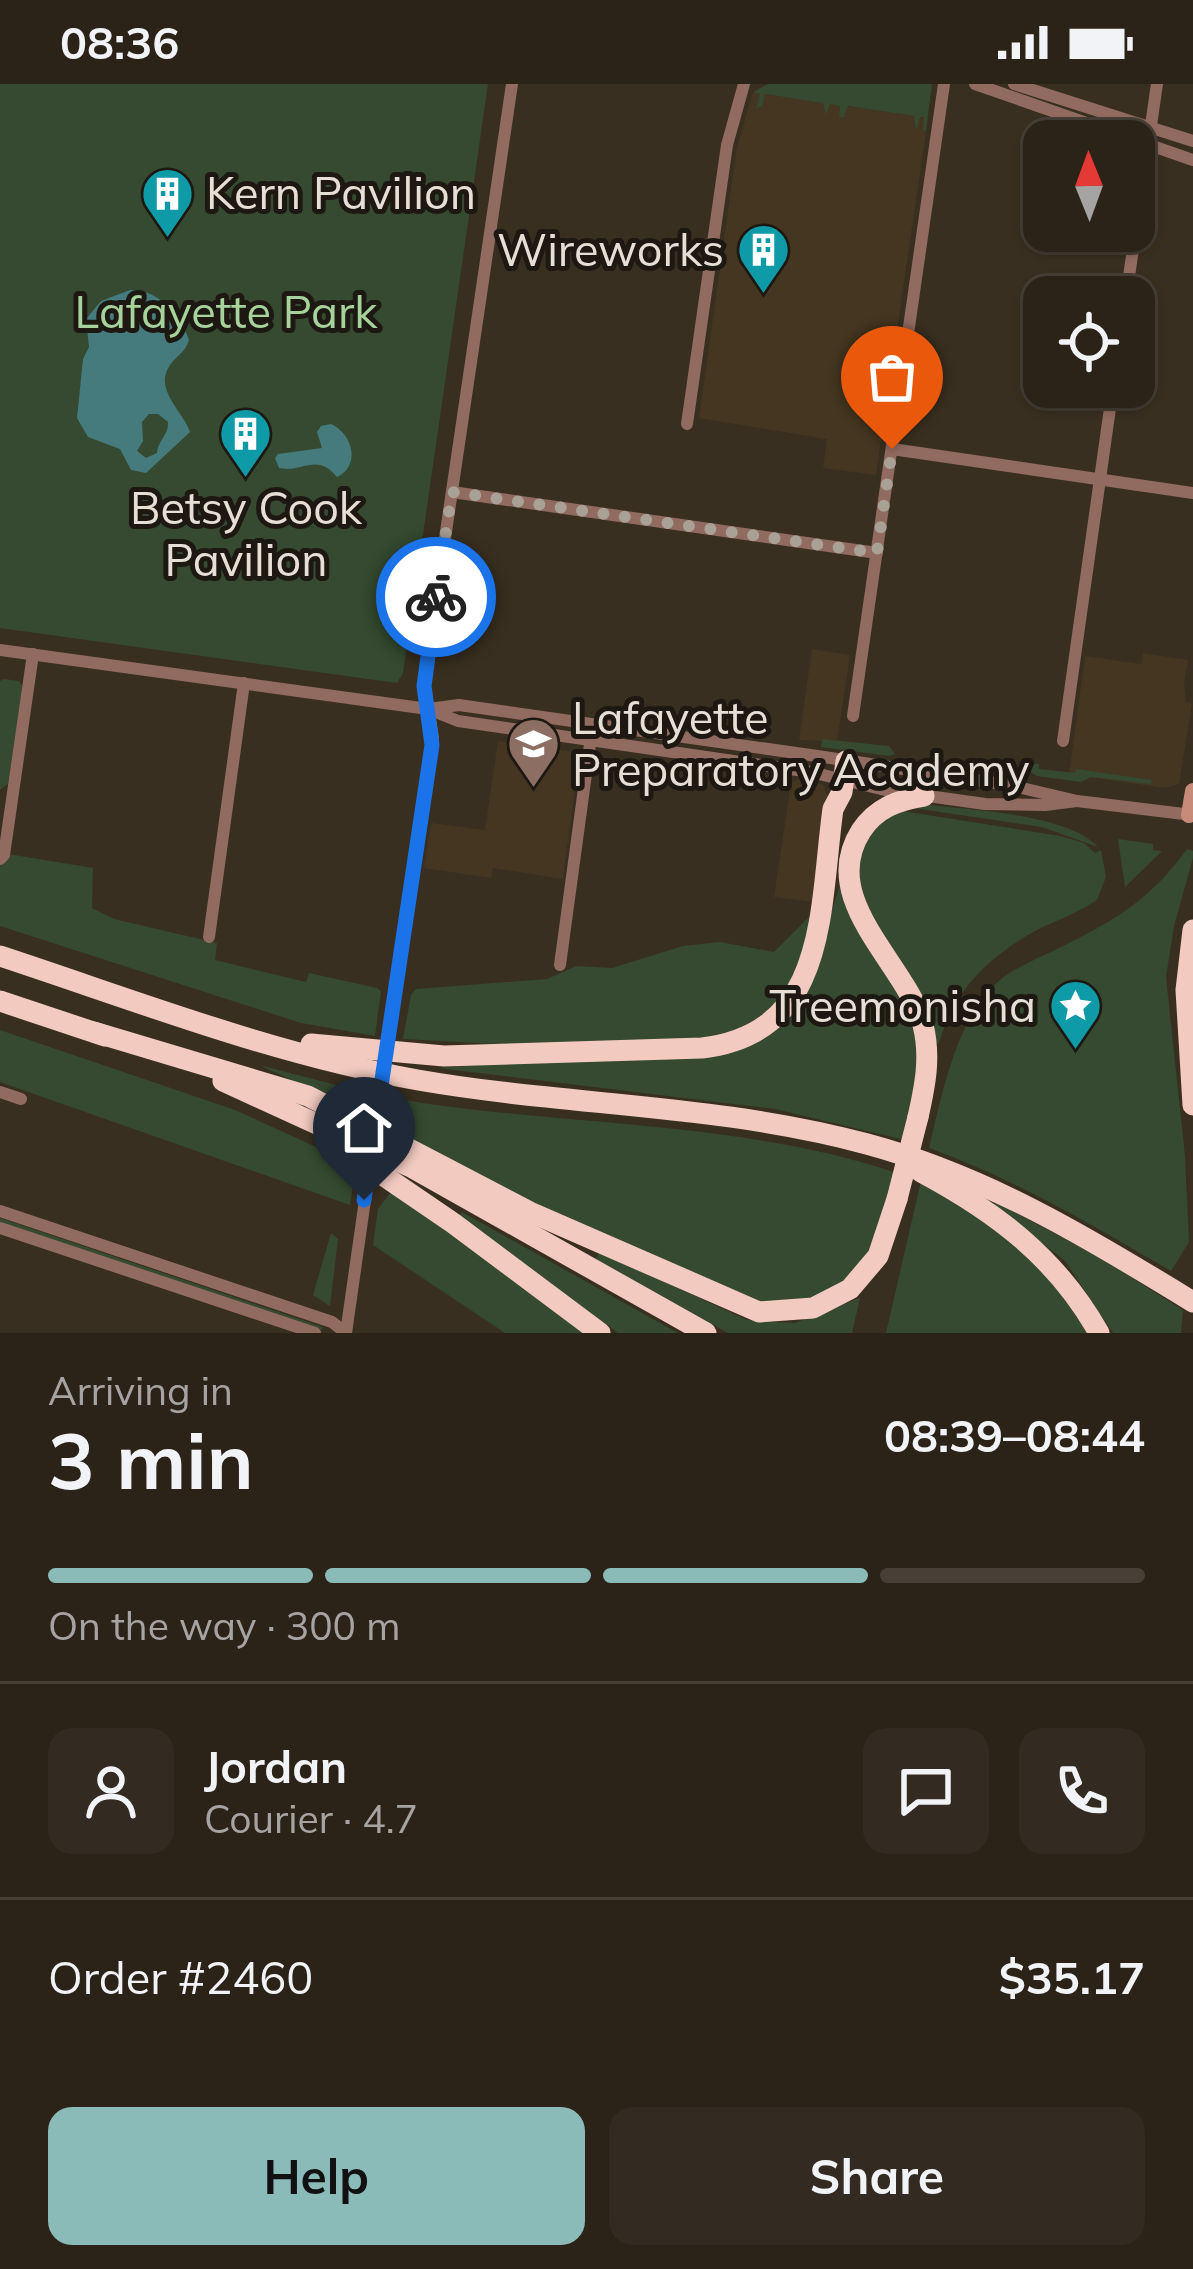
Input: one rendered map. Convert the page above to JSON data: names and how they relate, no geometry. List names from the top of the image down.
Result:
{
  "parks": ["Lafayette Park"],
  "places": {
    "building": ["Kern Pavilion", "Wireworks", "Betsy Cook Pavilion"],
    "school or university": ["Lafayette Preparatory Academy"],
    "place": ["Treemonisha"]
  },
  "north": "top",
  "page": {
    "status": "08:36",
    "heading": ["3 min", "Arriving in", "08:39–08:44"],
    "panel": [
      "Jordan",
      "Courier · 4.7",
      "Order #2460",
      "$35.17"
    ],
    "bar": "On the way · 300 m",
    "buttons": ["Help", "Share"]
  }
}
